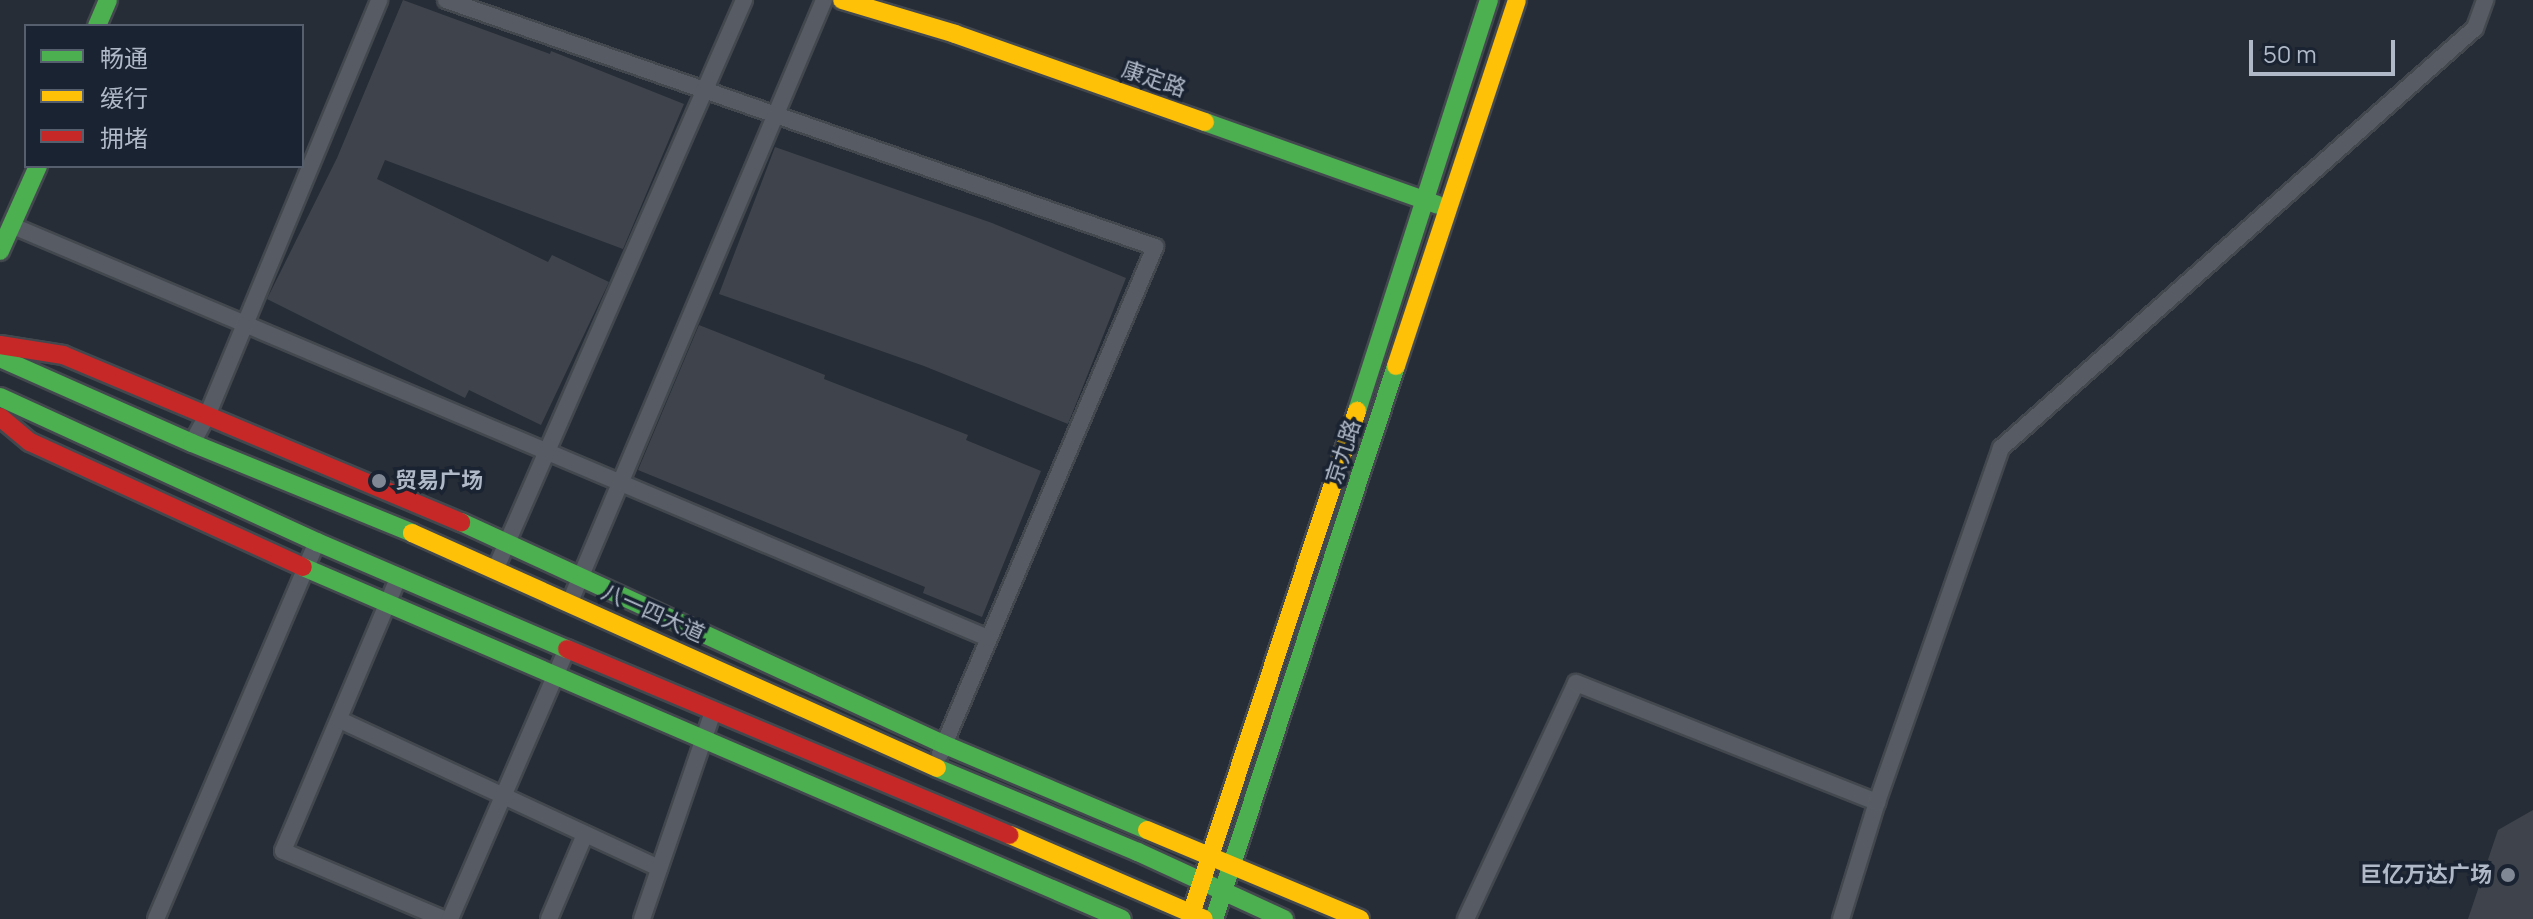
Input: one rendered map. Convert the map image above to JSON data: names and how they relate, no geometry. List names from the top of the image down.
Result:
{
  "streets": {
    "main road": ["康定路", "京九路", "八一四大道"]
  },
  "crossings": [
    ["康定路", "京九路"],
    ["京九路", "八一四大道"]
  ],
  "places": ["贸易广场", "巨亿万达广场"],
  "legend": ["畅通", "缓行", "拥堵"],
  "scale_bar": "50 m"
}
